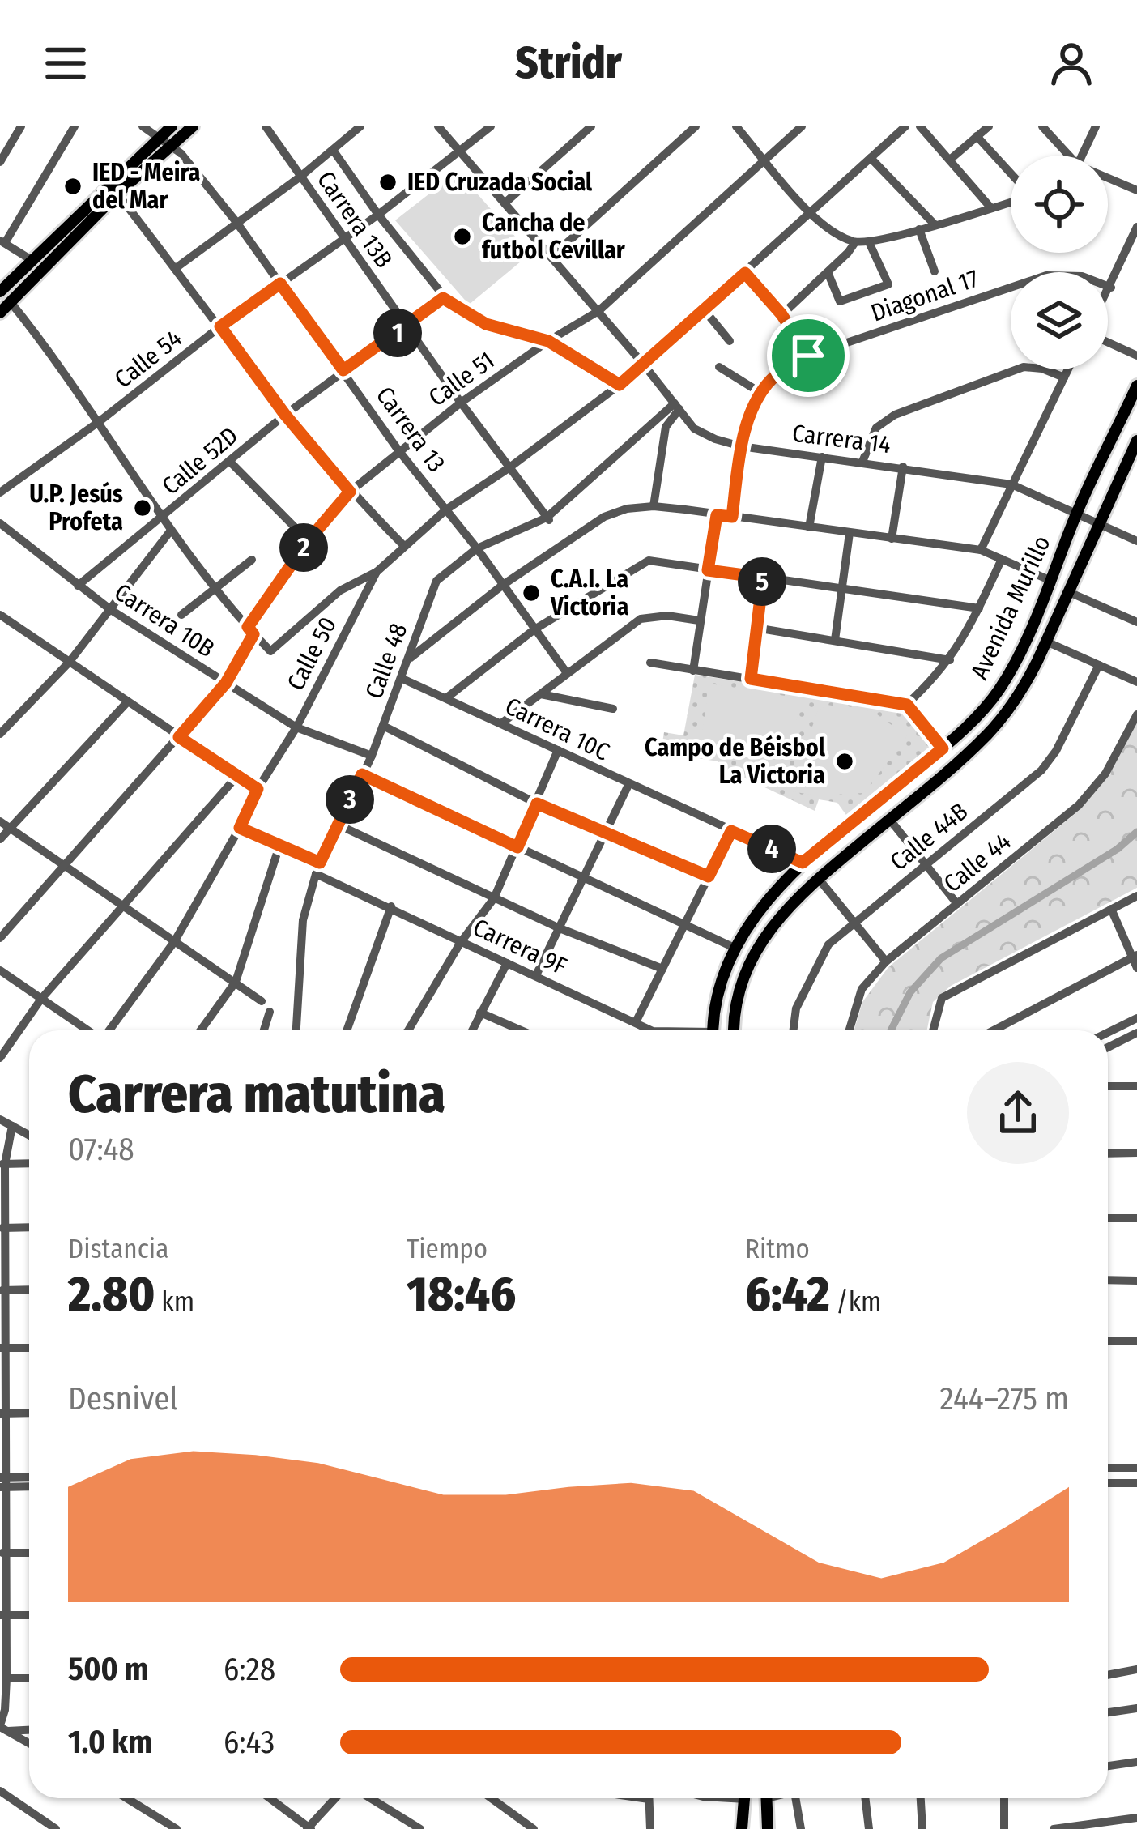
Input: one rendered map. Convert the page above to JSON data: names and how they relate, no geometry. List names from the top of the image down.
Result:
{
  "streets": {
    "main road": ["Avenida Murillo"],
    "street": [
      "Carrera 13B",
      "Diagonal 17",
      "Calle 54",
      "Calle 51",
      "Carrera 13",
      "Carrera 14",
      "Calle 52D",
      "Carrera 10B",
      "Calle 50",
      "Calle 48",
      "Carrera 10C",
      "Calle 44B",
      "Calle 44",
      "Carrera 9F"
    ]
  },
  "crossings": [
    ["Carrera 13B", "Calle 54"],
    ["Carrera 13B", "Calle 51"],
    ["Carrera 13B", "Calle 52D"],
    ["Carrera 13B", "Calle 50"],
    ["Carrera 13B", "Calle 48"],
    ["Diagonal 17", "Carrera 14"],
    ["Calle 54", "Carrera 13"],
    ["Calle 54", "Carrera 14"],
    ["Calle 51", "Carrera 13"],
    ["Calle 51", "Carrera 14"],
    ["Calle 51", "Carrera 10B"],
    ["Carrera 13", "Calle 52D"],
    ["Carrera 13", "Calle 50"],
    ["Carrera 13", "Calle 48"],
    ["Carrera 14", "Avenida Murillo"],
    ["Carrera 14", "Calle 50"],
    ["Carrera 14", "Calle 48"],
    ["Calle 52D", "Carrera 10B"],
    ["Avenida Murillo", "Carrera 10C"],
    ["Carrera 10B", "Calle 50"],
    ["Carrera 10B", "Calle 48"],
    ["Calle 48", "Carrera 10C"],
    ["Calle 48", "Carrera 9F"]
  ],
  "places": [
    "IED Cruzada Social",
    "IED - Meira del Mar",
    "Cancha de futbol Cevillar",
    "U.P. Jesús Profeta",
    "C.A.I. La Victoria",
    "Campo de Béisbol La Victoria"
  ],
  "page": {
    "header": "Stridr",
    "pins": [
      "1",
      "2",
      "5",
      "3",
      "4"
    ],
    "heading": ["Carrera matutina", "07:48"],
    "stats": [
      ["Distancia", "2.80 km"],
      ["Tiempo", "18:46"],
      ["Ritmo", "6:42 /km"]
    ],
    "chart": ["Desnivel", "244–275 m"],
    "list": [
      {
        "name": "500 m",
        "note": "6:28"
      },
      {
        "name": "1.0 km",
        "note": "6:43"
      }
    ]
  }
}
